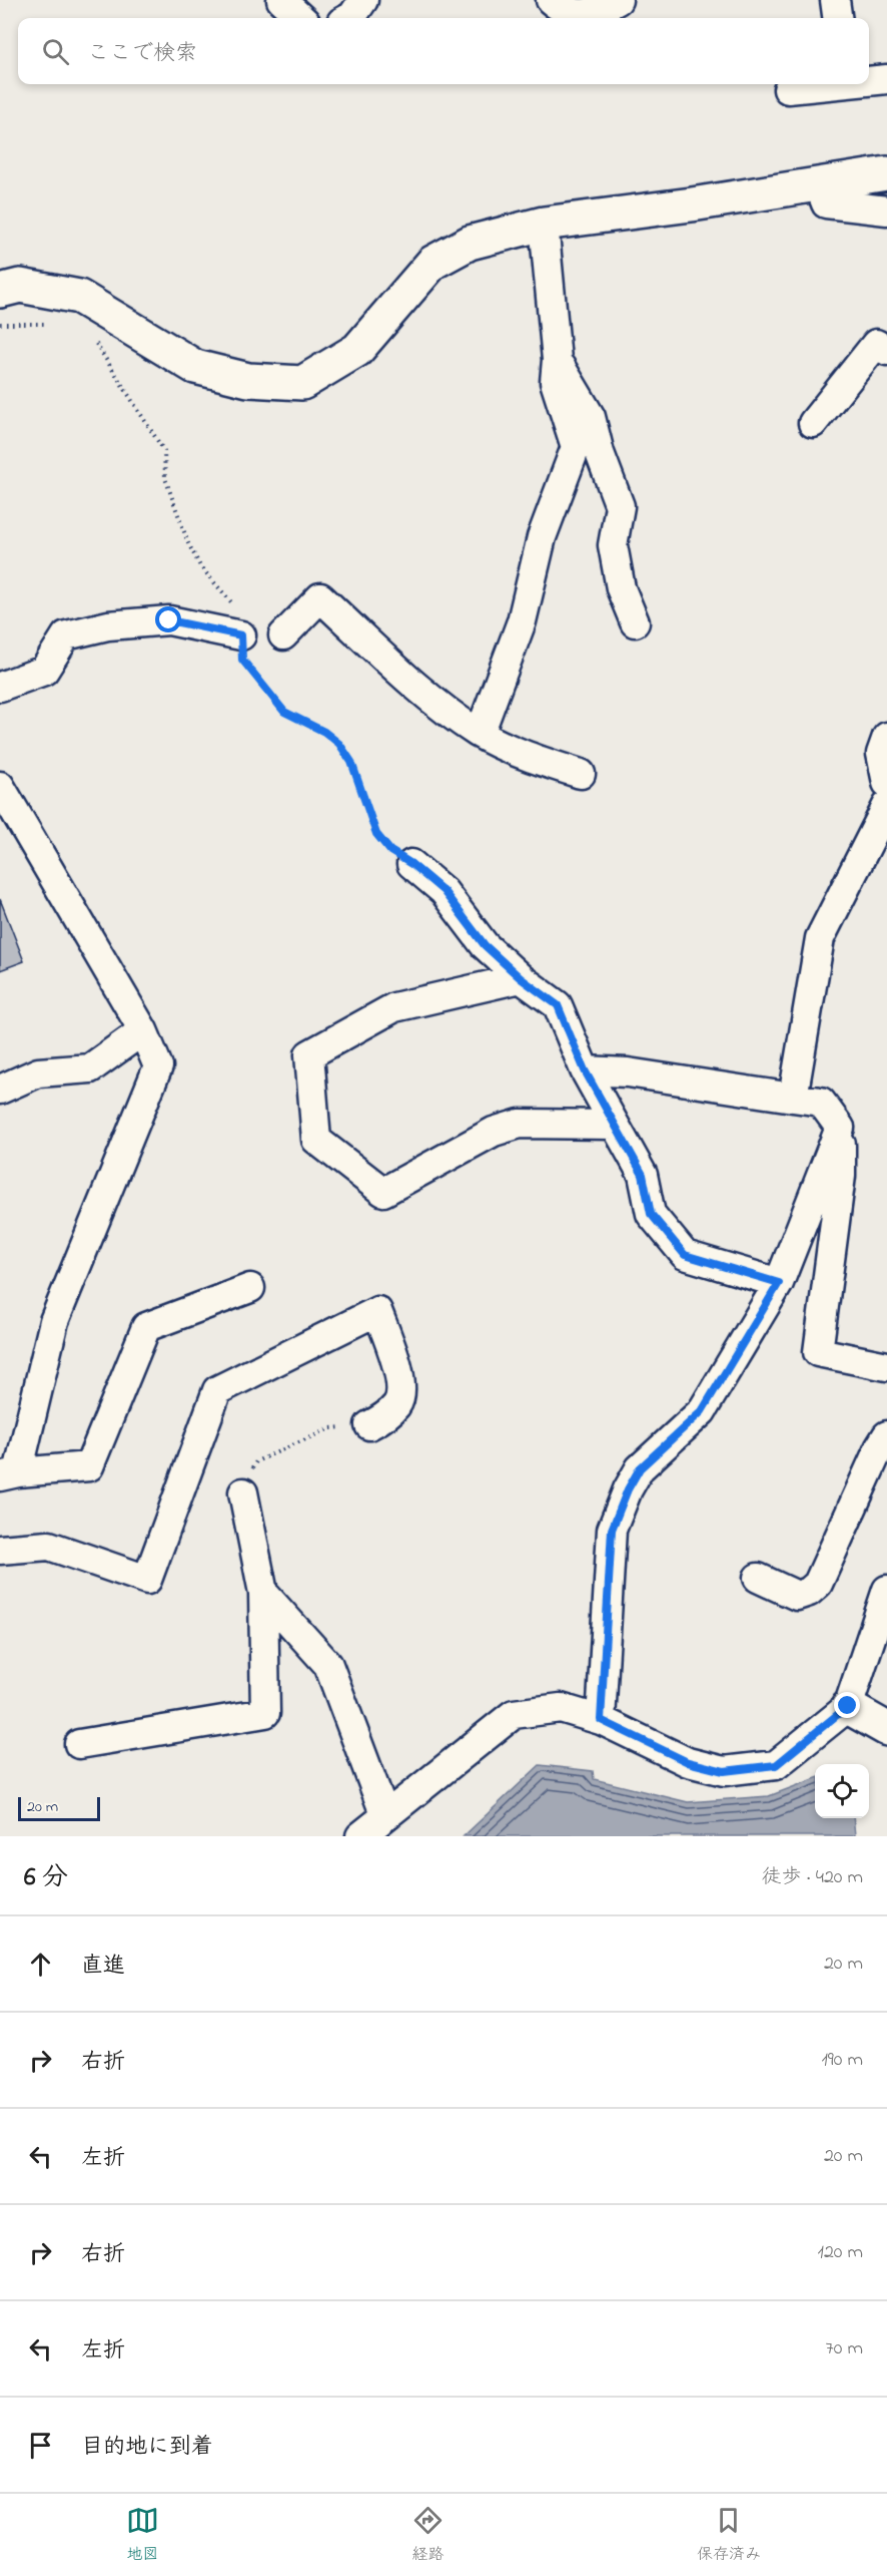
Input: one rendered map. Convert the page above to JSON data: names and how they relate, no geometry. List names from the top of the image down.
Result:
{
  "scale_bar": "20 m",
  "page": {
    "search": "ここで検索",
    "scale": "20 m",
    "heading": ["6 分", "徒歩 · 420 m"],
    "list": [
      ["直進", "20 m"],
      ["右折", "190 m"],
      ["左折", "20 m"],
      ["右折", "120 m"],
      ["左折", "70 m"],
      "目的地に到着"
    ],
    "nav": ["地図", "経路", "保存済み"]
  }
}
